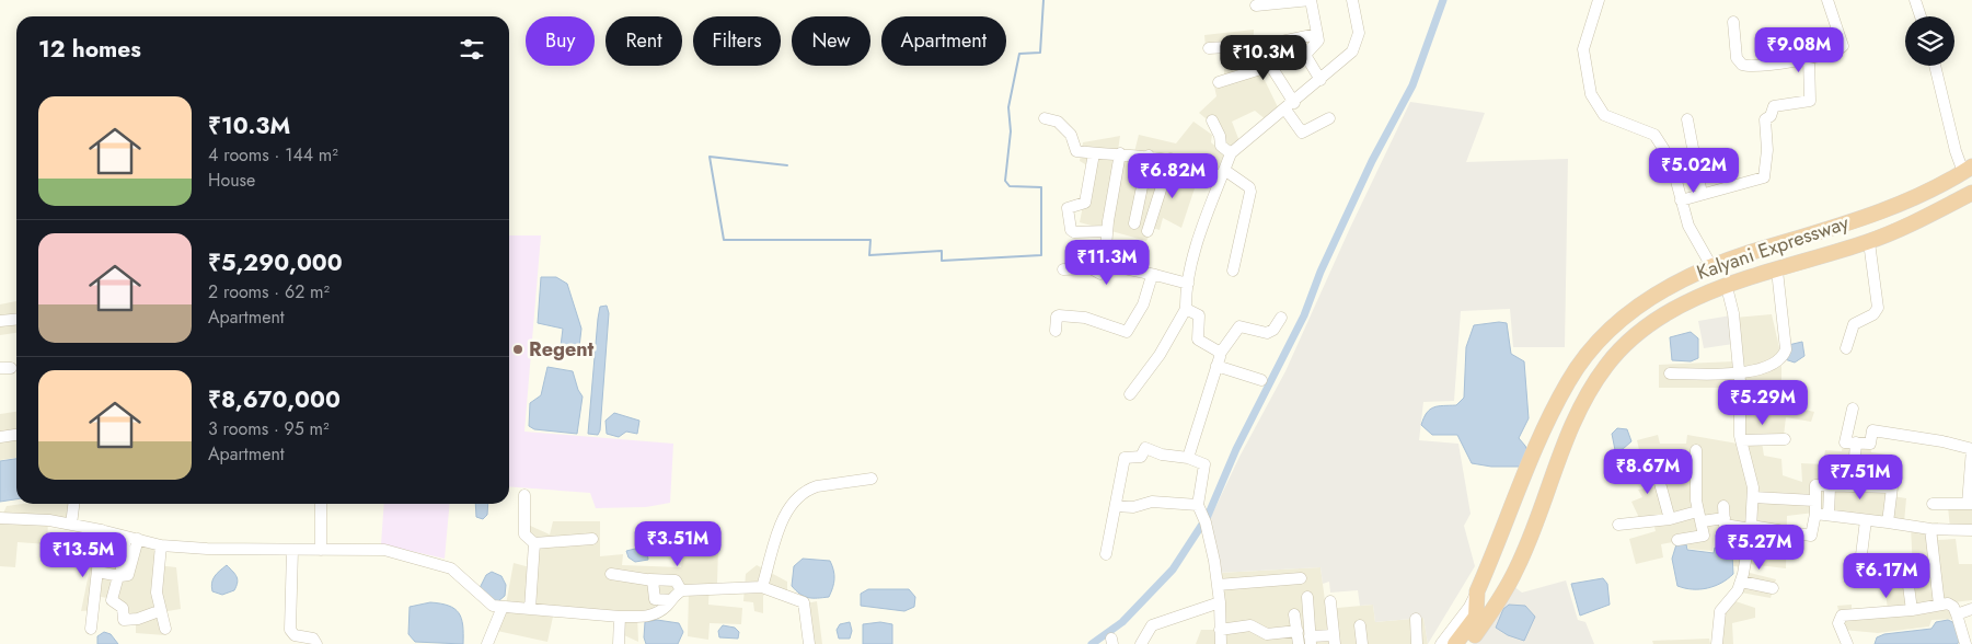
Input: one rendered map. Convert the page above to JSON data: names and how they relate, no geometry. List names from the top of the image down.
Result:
{
  "streets": {
    "highway": ["Kalyani Expressway"]
  },
  "places": ["Regent"],
  "page": {
    "chip": [
      "Buy",
      "Rent",
      "Filters",
      "New",
      "Apartment"
    ],
    "heading": "12 homes",
    "price": [
      "₹9.08M",
      "₹10.3M",
      "₹5.02M",
      "₹6.82M",
      "₹11.3M",
      "₹5.29M",
      "₹8.67M",
      "₹7.51M",
      "₹3.51M",
      "₹5.27M",
      "₹13.5M",
      "₹6.17M"
    ],
    "list": [
      {
        "name": "₹10.3M",
        "note": "4 rooms · 144 m² · House"
      },
      {
        "name": "₹5,290,000",
        "note": "2 rooms · 62 m² · Apartment"
      },
      {
        "name": "₹8,670,000",
        "note": "3 rooms · 95 m² · Apartment"
      }
    ]
  }
}
